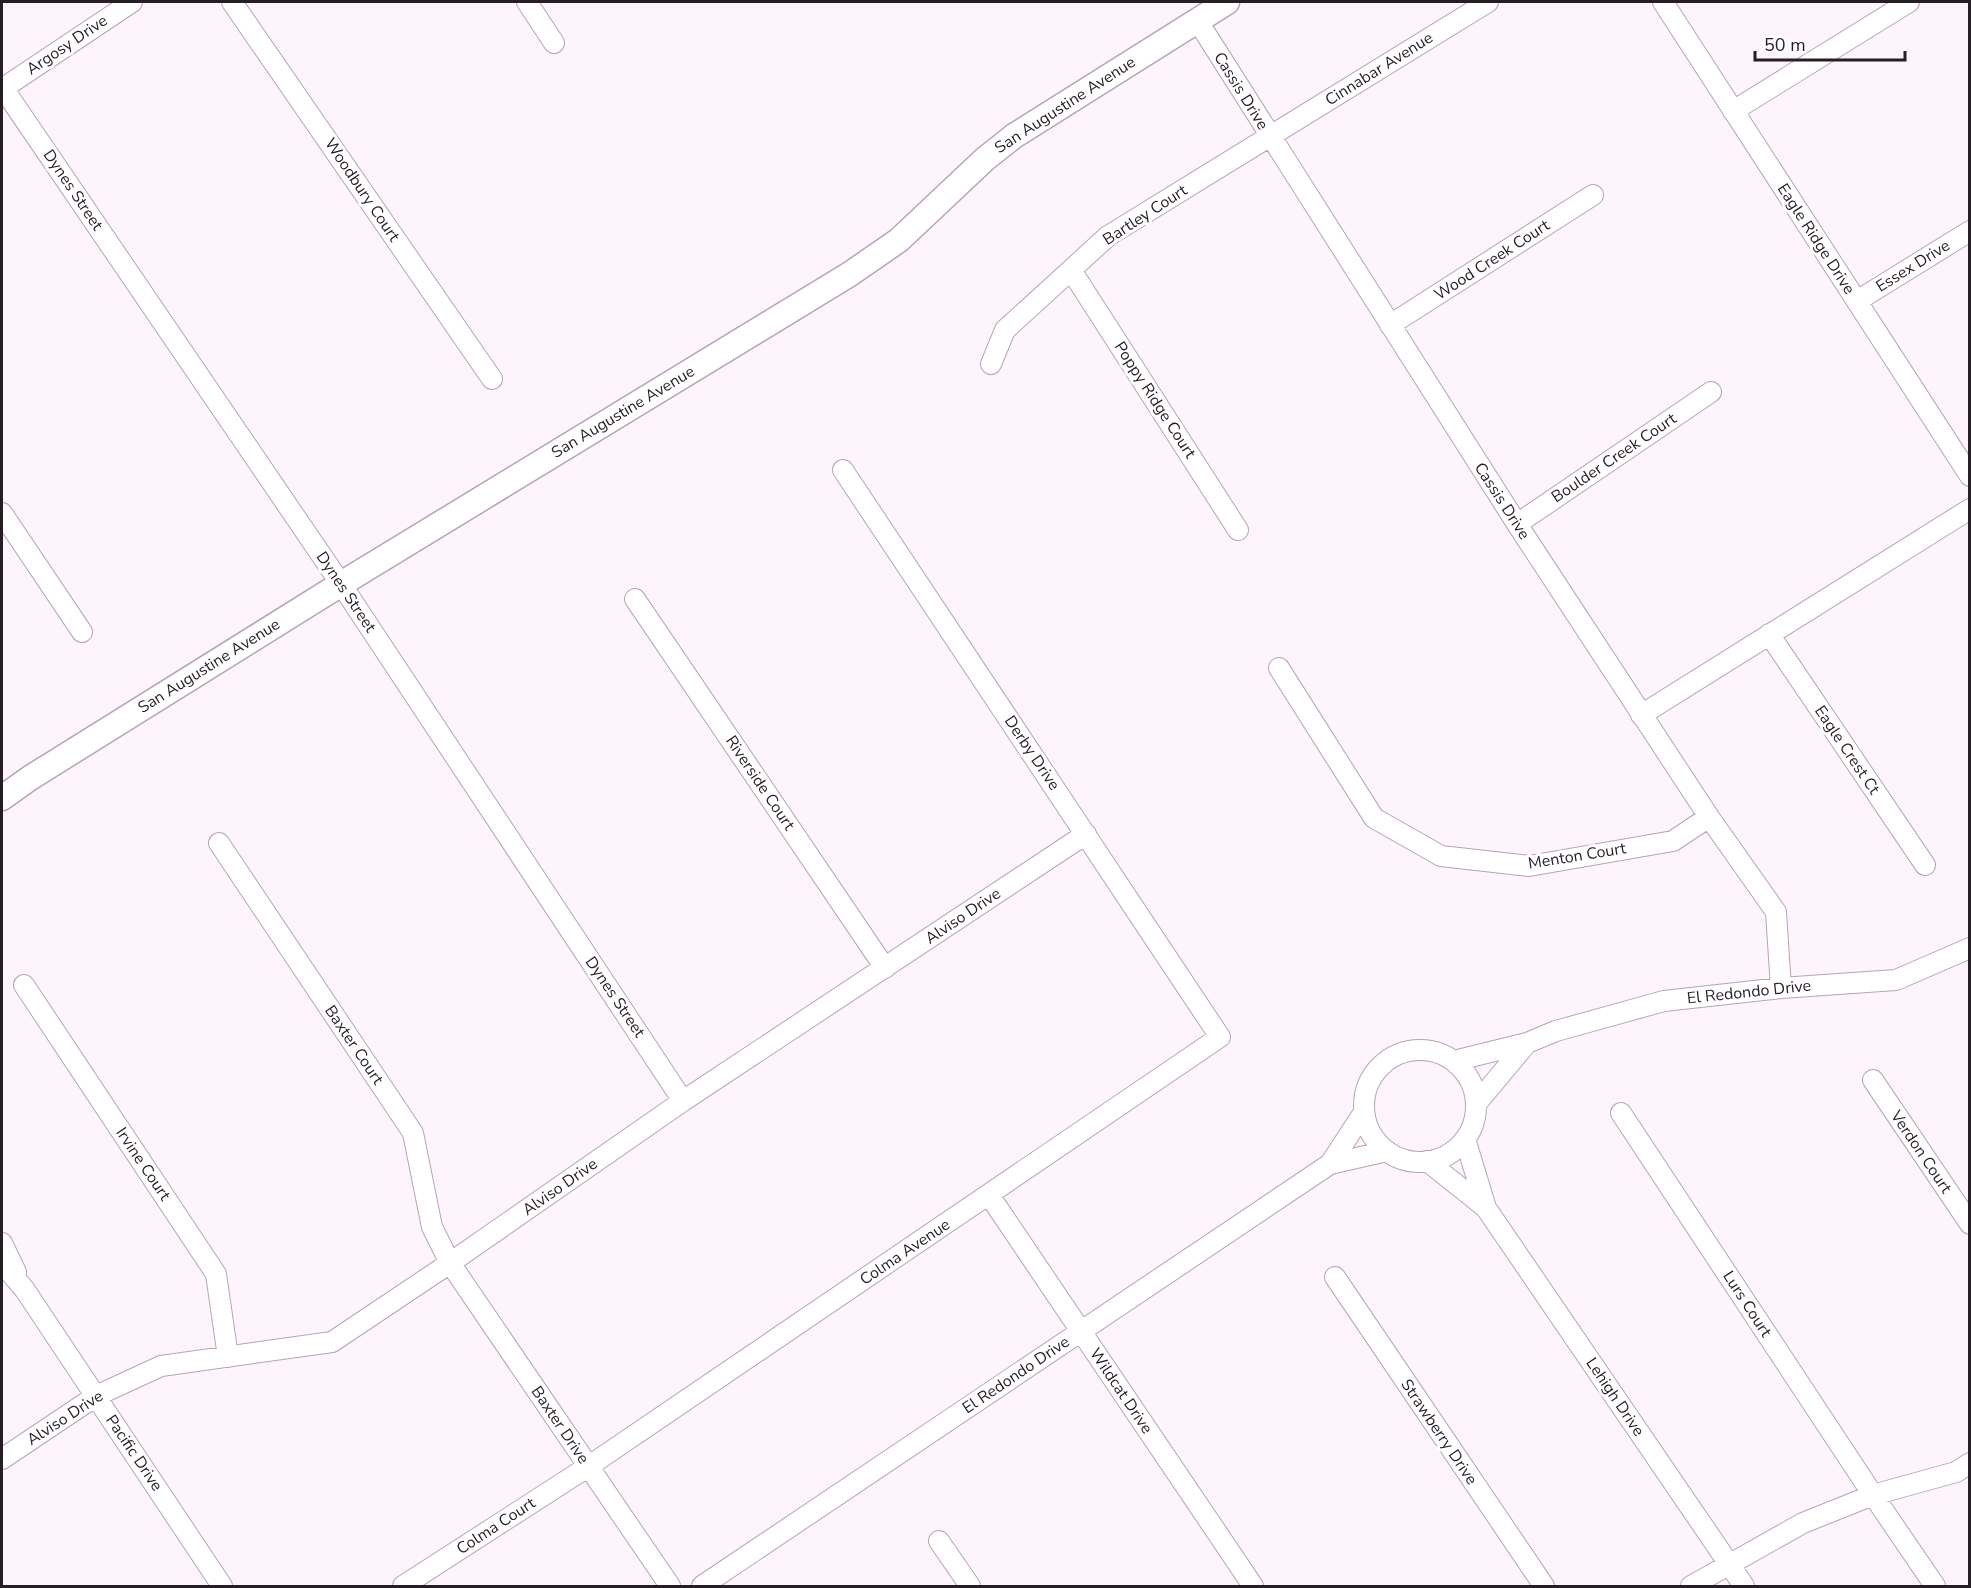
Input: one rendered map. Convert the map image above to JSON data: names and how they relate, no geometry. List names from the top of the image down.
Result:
{
  "streets": {
    "street": [
      "Argosy Drive",
      "Cinnabar Avenue",
      "Cassis Drive",
      "San Augustine Avenue",
      "Dynes Street",
      "Woodbury Court",
      "Bartley Court",
      "Eagle Ridge Drive",
      "Wood Creek Court",
      "Essex Drive",
      "Poppy Ridge Court",
      "Boulder Creek Court",
      "Eagle Crest Ct",
      "Derby Drive",
      "Riverside Court",
      "Menton Court",
      "Alviso Drive",
      "El Redondo Drive",
      "Baxter Court",
      "Verdon Court",
      "Irvine Court",
      "Colma Avenue",
      "Lurs Court",
      "Wildcat Drive",
      "Lehigh Drive",
      "Baxter Drive",
      "Strawberry Drive",
      "Pacific Drive",
      "Colma Court"
    ]
  },
  "crossings": [
    ["Argosy Drive", "Dynes Street"],
    ["Cinnabar Avenue", "Cassis Drive"],
    ["Cinnabar Avenue", "Bartley Court"],
    ["Cassis Drive", "San Augustine Avenue"],
    ["Cassis Drive", "Bartley Court"],
    ["Cassis Drive", "Wood Creek Court"],
    ["Cassis Drive", "Boulder Creek Court"],
    ["Cassis Drive", "Menton Court"],
    ["Cassis Drive", "El Redondo Drive"],
    ["San Augustine Avenue", "Dynes Street"],
    ["Dynes Street", "Alviso Drive"],
    ["Bartley Court", "Poppy Ridge Court"],
    ["Eagle Ridge Drive", "Essex Drive"],
    ["Derby Drive", "Alviso Drive"],
    ["Derby Drive", "Colma Avenue"],
    ["Riverside Court", "Alviso Drive"],
    ["Alviso Drive", "Baxter Court"],
    ["Alviso Drive", "Irvine Court"],
    ["Alviso Drive", "Baxter Drive"],
    ["Alviso Drive", "Pacific Drive"],
    ["El Redondo Drive", "Wildcat Drive"],
    ["El Redondo Drive", "Lehigh Drive"],
    ["Baxter Court", "Baxter Drive"],
    ["Colma Avenue", "Wildcat Drive"],
    ["Colma Avenue", "Baxter Drive"],
    ["Colma Avenue", "Colma Court"],
    ["Baxter Drive", "Colma Court"]
  ],
  "scale_bar": "50 m"
}
